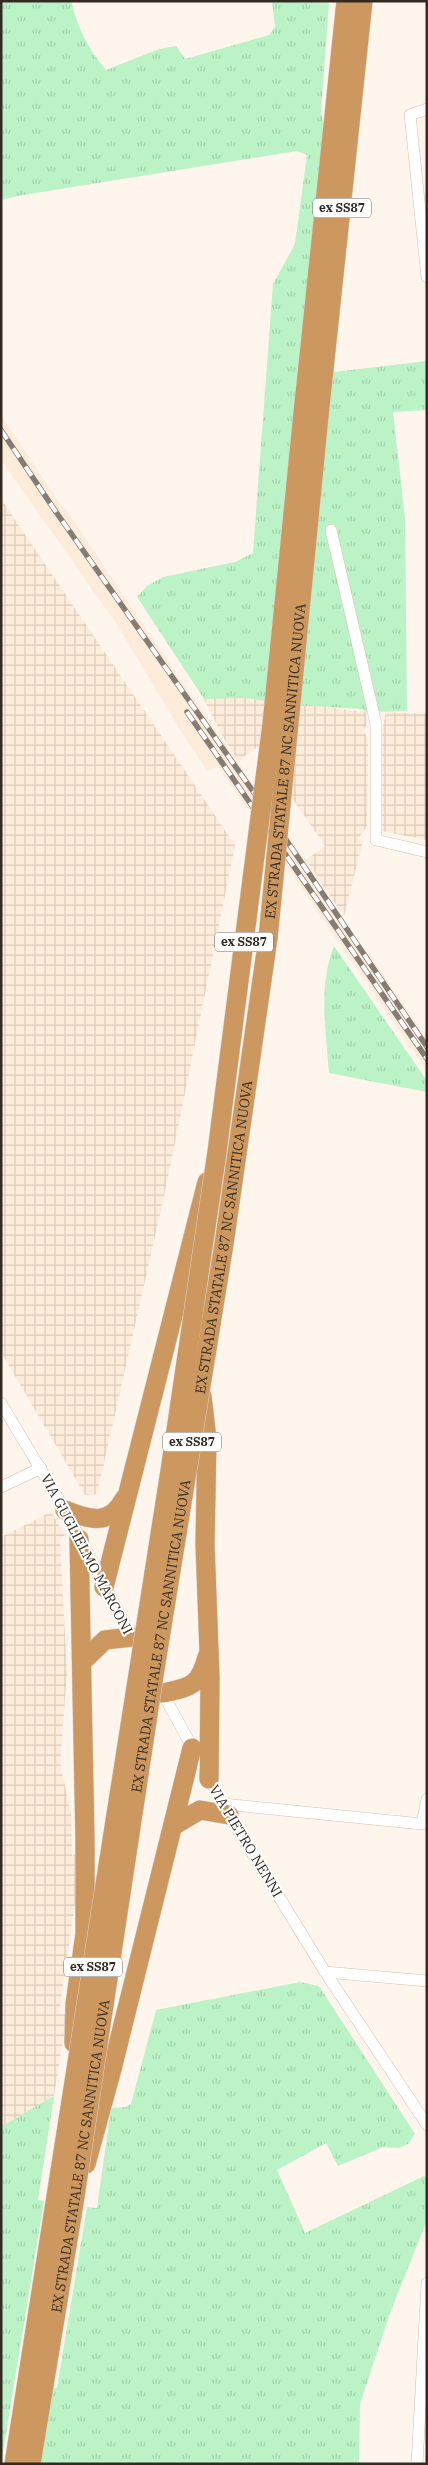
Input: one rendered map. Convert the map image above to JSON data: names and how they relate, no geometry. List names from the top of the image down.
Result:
{
  "streets": {
    "highway": ["ex SS87", "EX STRADA STATALE 87 NC SANNITICA NUOVA"],
    "street": ["VIA GUGLIELMO MARCONI", "VIA PIETRO NENNI"]
  },
  "crossings": [
    ["VIA GUGLIELMO MARCONI", "VIA PIETRO NENNI"]
  ]
}
